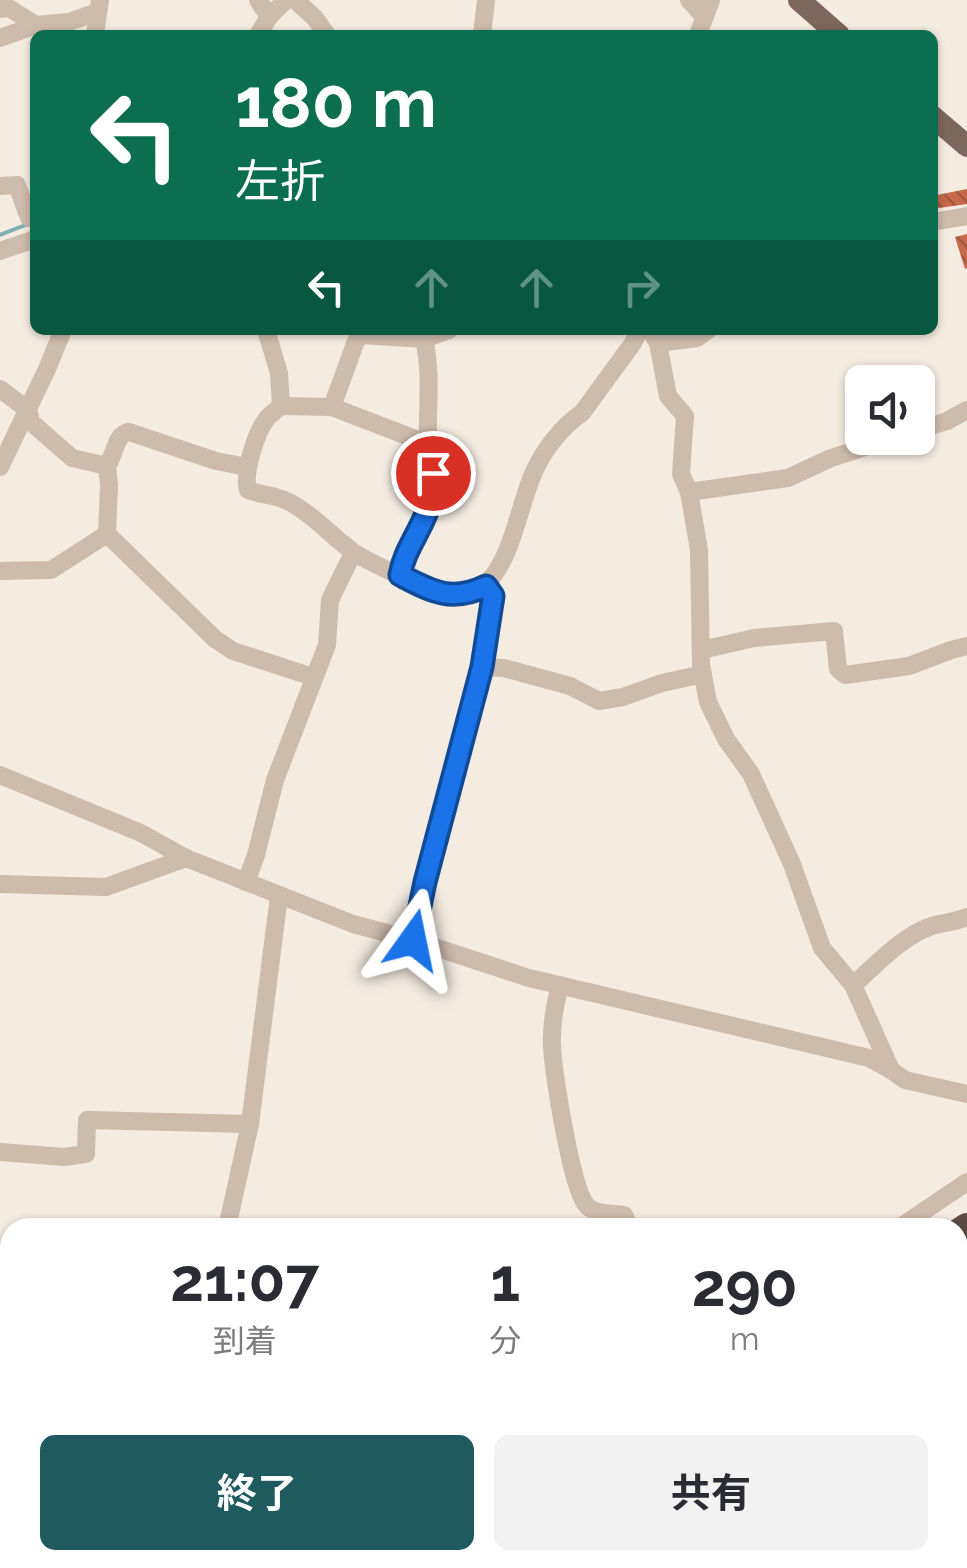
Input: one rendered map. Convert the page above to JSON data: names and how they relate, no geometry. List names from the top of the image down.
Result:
{
  "page": {
    "turn": ["180 m", "左折"],
    "eta": [
      "21:07",
      "到着",
      "1",
      "分",
      "290",
      "m"
    ],
    "buttons": ["終了", "共有"]
  }
}
